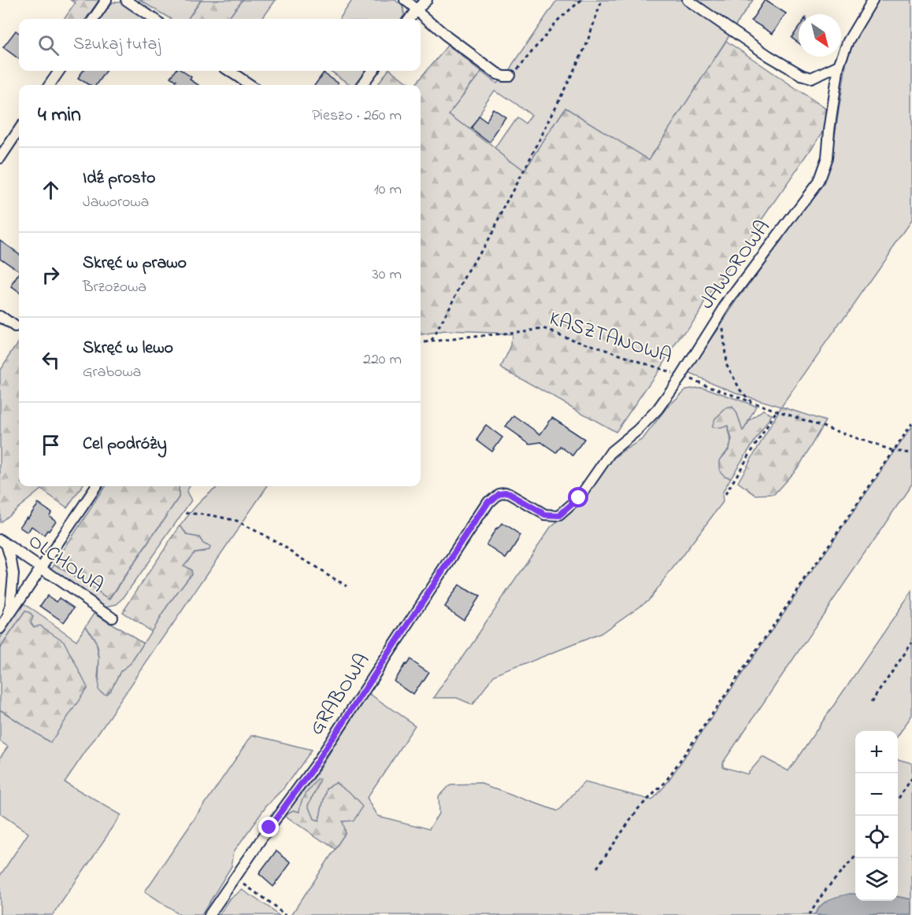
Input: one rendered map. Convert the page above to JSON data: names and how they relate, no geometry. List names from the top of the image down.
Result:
{
  "streets": {
    "street": ["JAWOROWA", "OLCHOWA", "GRABOWA"],
    "path": ["KASZTANOWA"]
  },
  "crossings": [
    ["JAWOROWA", "KASZTANOWA"],
    ["JAWOROWA", "GRABOWA"]
  ],
  "north": "bottom right",
  "page": {
    "search": "Szukaj tutaj",
    "heading": ["4 min", "Pieszo · 260 m"],
    "list": [
      ["Idź prosto", "Jaworowa", "10 m"],
      ["Skręć w prawo", "Brzozowa", "30 m"],
      ["Skręć w lewo", "Grabowa", "220 m"],
      "Cel podróży"
    ],
    "map_buttons": ["+", "−"]
  }
}
